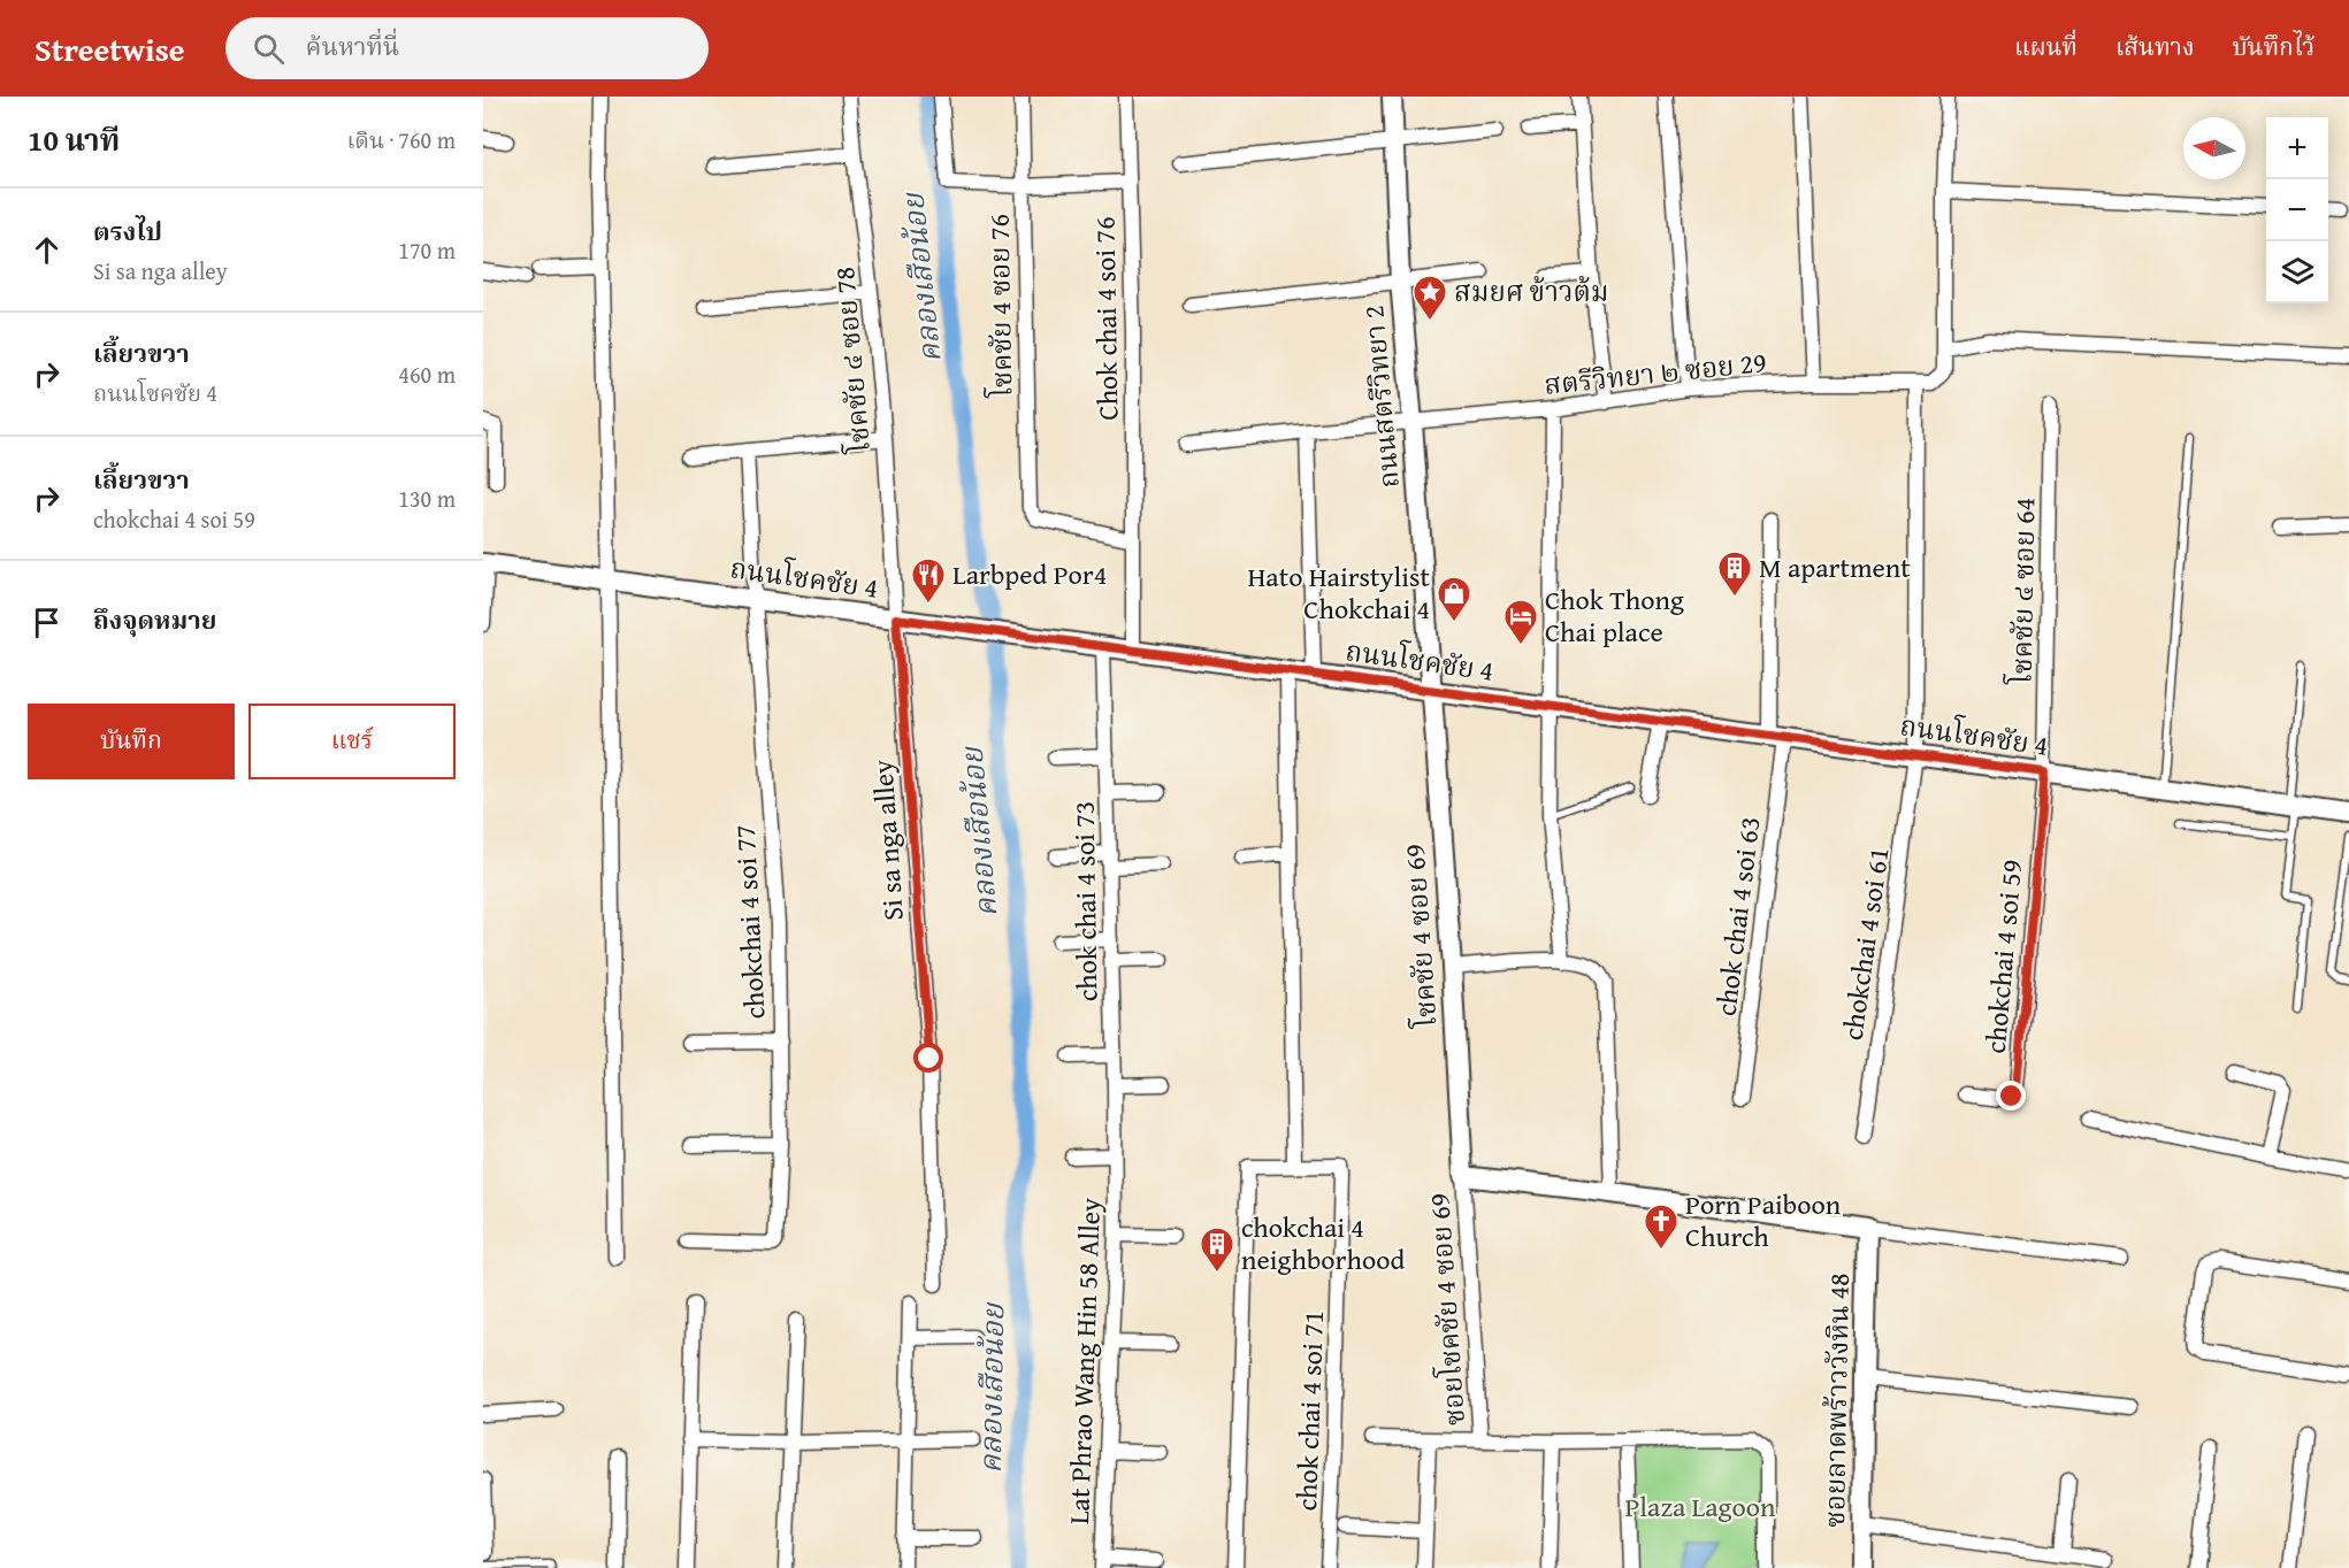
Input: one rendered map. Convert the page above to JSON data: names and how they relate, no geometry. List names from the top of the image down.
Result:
{
  "streets": {
    "street": [
      "โชคชัย 4 ซอย 76",
      "Chok chai 4 soi 76",
      "โชคชัย ๔ ซอย 78",
      "สตรีวิทยา ๒ ซอย 29",
      "ถนนสตรีวิทยา 2",
      "ถนนโชคชัย 4",
      "โชคชัย ๔ ซอย 64",
      "Si sa nga alley",
      "chok chai 4 soi 73",
      "chok chai 4 soi 63",
      "chokchai 4 soi 77",
      "โชคชัย 4 ซอย 69",
      "chokchai 4 soi 61",
      "chokchai 4 soi 59",
      "ซอยโชคชัย 4 ซอย 69",
      "Lat Phrao Wang Hin 58 Alley",
      "ซอยลาดพร้าววังหิน 48",
      "chok chai 4 soi 71"
    ]
  },
  "crossings": [
    ["โชคชัย 4 ซอย 76", "Chok chai 4 soi 76"],
    ["Chok chai 4 soi 76", "ถนนโชคชัย 4"],
    ["โชคชัย ๔ ซอย 78", "ถนนโชคชัย 4"],
    ["โชคชัย ๔ ซอย 78", "Si sa nga alley"],
    ["สตรีวิทยา ๒ ซอย 29", "ถนนสตรีวิทยา 2"],
    ["สตรีวิทยา ๒ ซอย 29", "chokchai 4 soi 61"],
    ["ถนนสตรีวิทยา 2", "ถนนโชคชัย 4"],
    ["ถนนสตรีวิทยา 2", "โชคชัย 4 ซอย 69"],
    ["ถนนโชคชัย 4", "โชคชัย ๔ ซอย 64"],
    ["ถนนโชคชัย 4", "Si sa nga alley"],
    ["ถนนโชคชัย 4", "chok chai 4 soi 73"],
    ["ถนนโชคชัย 4", "chok chai 4 soi 63"],
    ["ถนนโชคชัย 4", "chokchai 4 soi 77"],
    ["ถนนโชคชัย 4", "โชคชัย 4 ซอย 69"],
    ["ถนนโชคชัย 4", "chokchai 4 soi 61"],
    ["ถนนโชคชัย 4", "chokchai 4 soi 59"],
    ["โชคชัย ๔ ซอย 64", "chokchai 4 soi 59"],
    ["chok chai 4 soi 73", "Lat Phrao Wang Hin 58 Alley"],
    ["โชคชัย 4 ซอย 69", "ซอยโชคชัย 4 ซอย 69"]
  ],
  "water": ["คลองเสือน้อย"],
  "parks": ["Plaza Lagoon"],
  "places": {
    "place": ["สมยศ ข้าวต้ม"],
    "building": ["M apartment", "chokchai 4 neighborhood"],
    "restaurant": ["Larbped Por4"],
    "shop": ["Hato Hairstylist Chokchai 4"],
    "hotel": ["Chok Thong Chai place"],
    "church": ["Porn Paiboon Church"]
  },
  "north": "left",
  "page": {
    "header": "Streetwise",
    "search": "ค้นหาที่นี่",
    "nav": ["แผนที่", "เส้นทาง", "บันทึกไว้"],
    "heading": ["10 นาที", "เดิน · 760 m"],
    "map_buttons": ["+", "−"],
    "list": [
      ["ตรงไป", "Si sa nga alley", "170 m"],
      ["เลี้ยวขวา", "ถนนโชคชัย 4", "460 m"],
      ["เลี้ยวขวา", "chokchai 4 soi 59", "130 m"],
      "ถึงจุดหมาย"
    ],
    "buttons": ["บันทึก", "แชร์"]
  }
}
